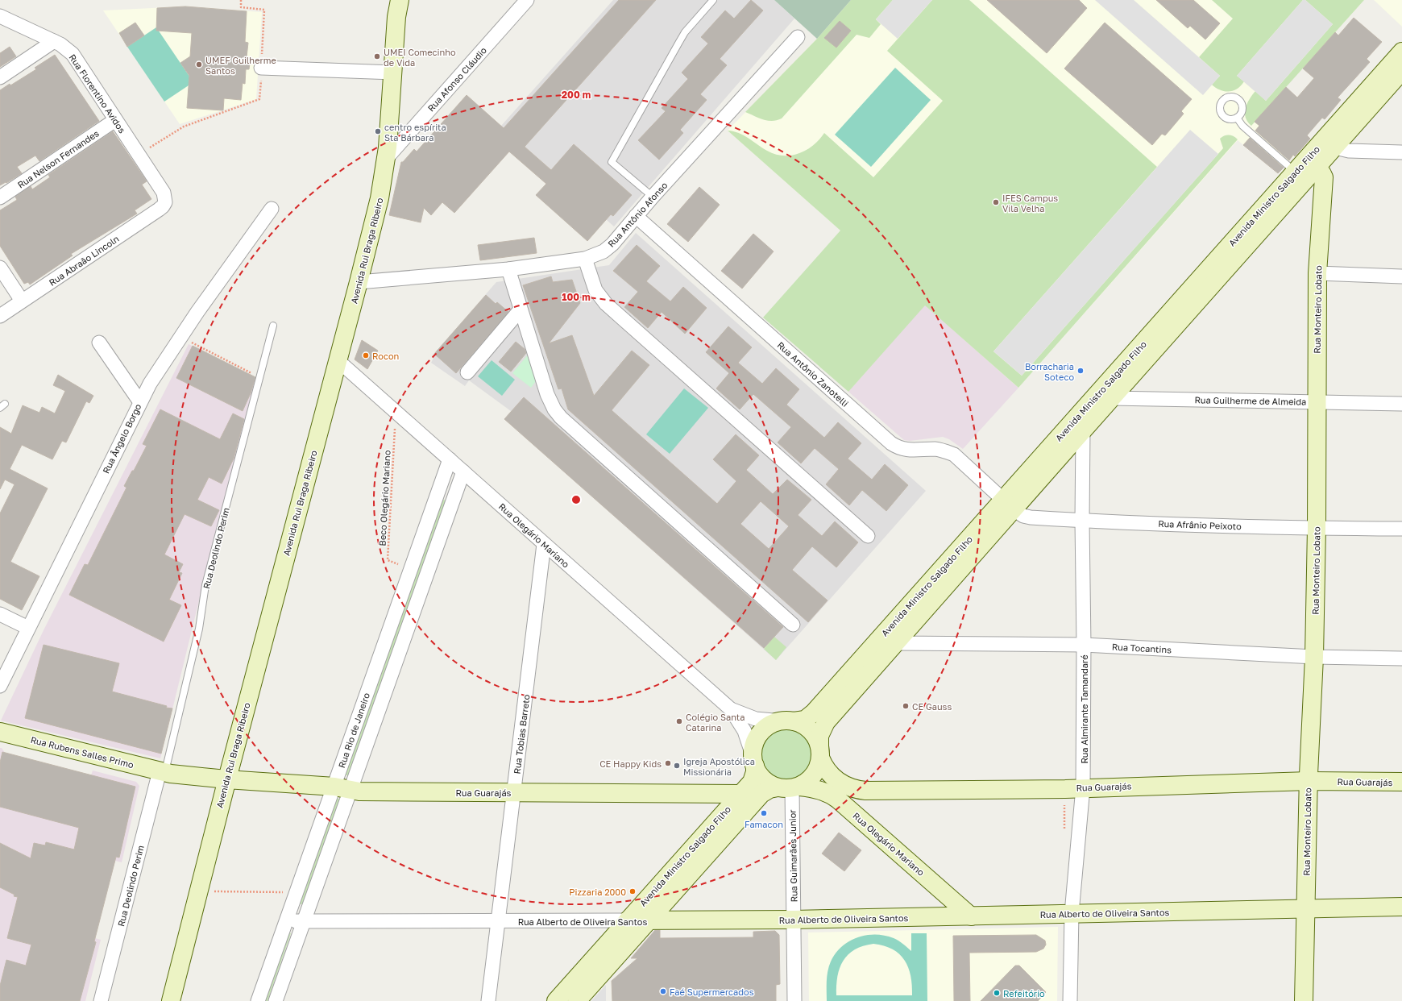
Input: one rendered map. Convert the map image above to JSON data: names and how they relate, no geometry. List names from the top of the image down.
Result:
{
  "streets": {
    "main road": [
      "Avenida Ministro Salgado Filho",
      "Avenida Rui Braga Ribeiro",
      "Rua Monteiro Lobato",
      "Rua Olegário Mariano",
      "Rua Rubens Salles Primo",
      "Rua Guarajás",
      "Rua Alberto de Oliveira Santos"
    ],
    "street": [
      "Rua Afonso Cláudio",
      "Rua Florentino Avidos",
      "Rua Nelson Fernandes",
      "Rua Antônio Afonso",
      "Rua Abraão Lincoln",
      "Rua Antônio Zanotelli",
      "Rua Guilherme de Almeida",
      "Rua Ângelo Borgo",
      "Rua Afrânio Peixoto",
      "Rua Deolindo Perim",
      "Rua Tocantins",
      "Rua Almirante Tamandaré",
      "Rua Rio de Janeiro",
      "Rua Tobias Barreto",
      "Rua Guimarães Junior"
    ],
    "path": ["Beco Olegário Mariano"]
  },
  "crossings": [
    ["Rua Afonso Cláudio", "Avenida Rui Braga Ribeiro"],
    ["Rua Florentino Avidos", "Rua Nelson Fernandes"],
    ["Rua Florentino Avidos", "Rua Abraão Lincoln"],
    ["Avenida Ministro Salgado Filho", "Rua Monteiro Lobato"],
    ["Avenida Ministro Salgado Filho", "Rua Antônio Zanotelli"],
    ["Avenida Ministro Salgado Filho", "Rua Guilherme de Almeida"],
    ["Avenida Ministro Salgado Filho", "Rua Afrânio Peixoto"],
    ["Avenida Ministro Salgado Filho", "Rua Olegário Mariano"],
    ["Avenida Ministro Salgado Filho", "Rua Tocantins"],
    ["Avenida Ministro Salgado Filho", "Rua Almirante Tamandaré"],
    ["Avenida Ministro Salgado Filho", "Rua Guarajás"],
    ["Avenida Ministro Salgado Filho", "Rua Guimarães Junior"],
    ["Avenida Ministro Salgado Filho", "Rua Alberto de Oliveira Santos"],
    ["Rua Antônio Afonso", "Avenida Rui Braga Ribeiro"],
    ["Rua Antônio Afonso", "Rua Antônio Zanotelli"],
    ["Avenida Rui Braga Ribeiro", "Rua Olegário Mariano"],
    ["Avenida Rui Braga Ribeiro", "Rua Rubens Salles Primo"],
    ["Avenida Rui Braga Ribeiro", "Rua Guarajás"],
    ["Rua Monteiro Lobato", "Rua Guilherme de Almeida"],
    ["Rua Monteiro Lobato", "Rua Afrânio Peixoto"],
    ["Rua Monteiro Lobato", "Rua Tocantins"],
    ["Rua Monteiro Lobato", "Rua Guarajás"],
    ["Rua Monteiro Lobato", "Rua Alberto de Oliveira Santos"],
    ["Rua Antônio Zanotelli", "Rua Afrânio Peixoto"],
    ["Beco Olegário Mariano", "Rua Olegário Mariano"],
    ["Beco Olegário Mariano", "Rua Rio de Janeiro"],
    ["Rua Afrânio Peixoto", "Rua Almirante Tamandaré"],
    ["Rua Olegário Mariano", "Rua Rio de Janeiro"],
    ["Rua Olegário Mariano", "Rua Tobias Barreto"],
    ["Rua Olegário Mariano", "Rua Guarajás"],
    ["Rua Olegário Mariano", "Rua Guimarães Junior"],
    ["Rua Olegário Mariano", "Rua Alberto de Oliveira Santos"],
    ["Rua Deolindo Perim", "Rua Rubens Salles Primo"],
    ["Rua Tocantins", "Rua Almirante Tamandaré"],
    ["Rua Almirante Tamandaré", "Rua Guarajás"],
    ["Rua Almirante Tamandaré", "Rua Alberto de Oliveira Santos"],
    ["Rua Rio de Janeiro", "Rua Guarajás"],
    ["Rua Rio de Janeiro", "Rua Alberto de Oliveira Santos"],
    ["Rua Tobias Barreto", "Rua Guarajás"],
    ["Rua Tobias Barreto", "Rua Alberto de Oliveira Santos"],
    ["Rua Rubens Salles Primo", "Rua Guarajás"],
    ["Rua Guarajás", "Rua Guimarães Junior"],
    ["Rua Guimarães Junior", "Rua Alberto de Oliveira Santos"]
  ],
  "places": [
    "UMEI Comecinho de Vida",
    "UMEF Guilherme Santos",
    "centro espírita Sta Bárbara",
    "IFES Campus Vila Velha",
    "Rocon",
    "Borracharia Soteco",
    "CE Gauss",
    "Colégio Santa Catarina",
    "CE Happy Kids",
    "Igreja Apostólica Missionária",
    "Famacon",
    "Pizzaria 2000",
    "Faé Supermercados",
    "Refeitório"
  ],
  "rings": ["200 m", "100 m"]
}
